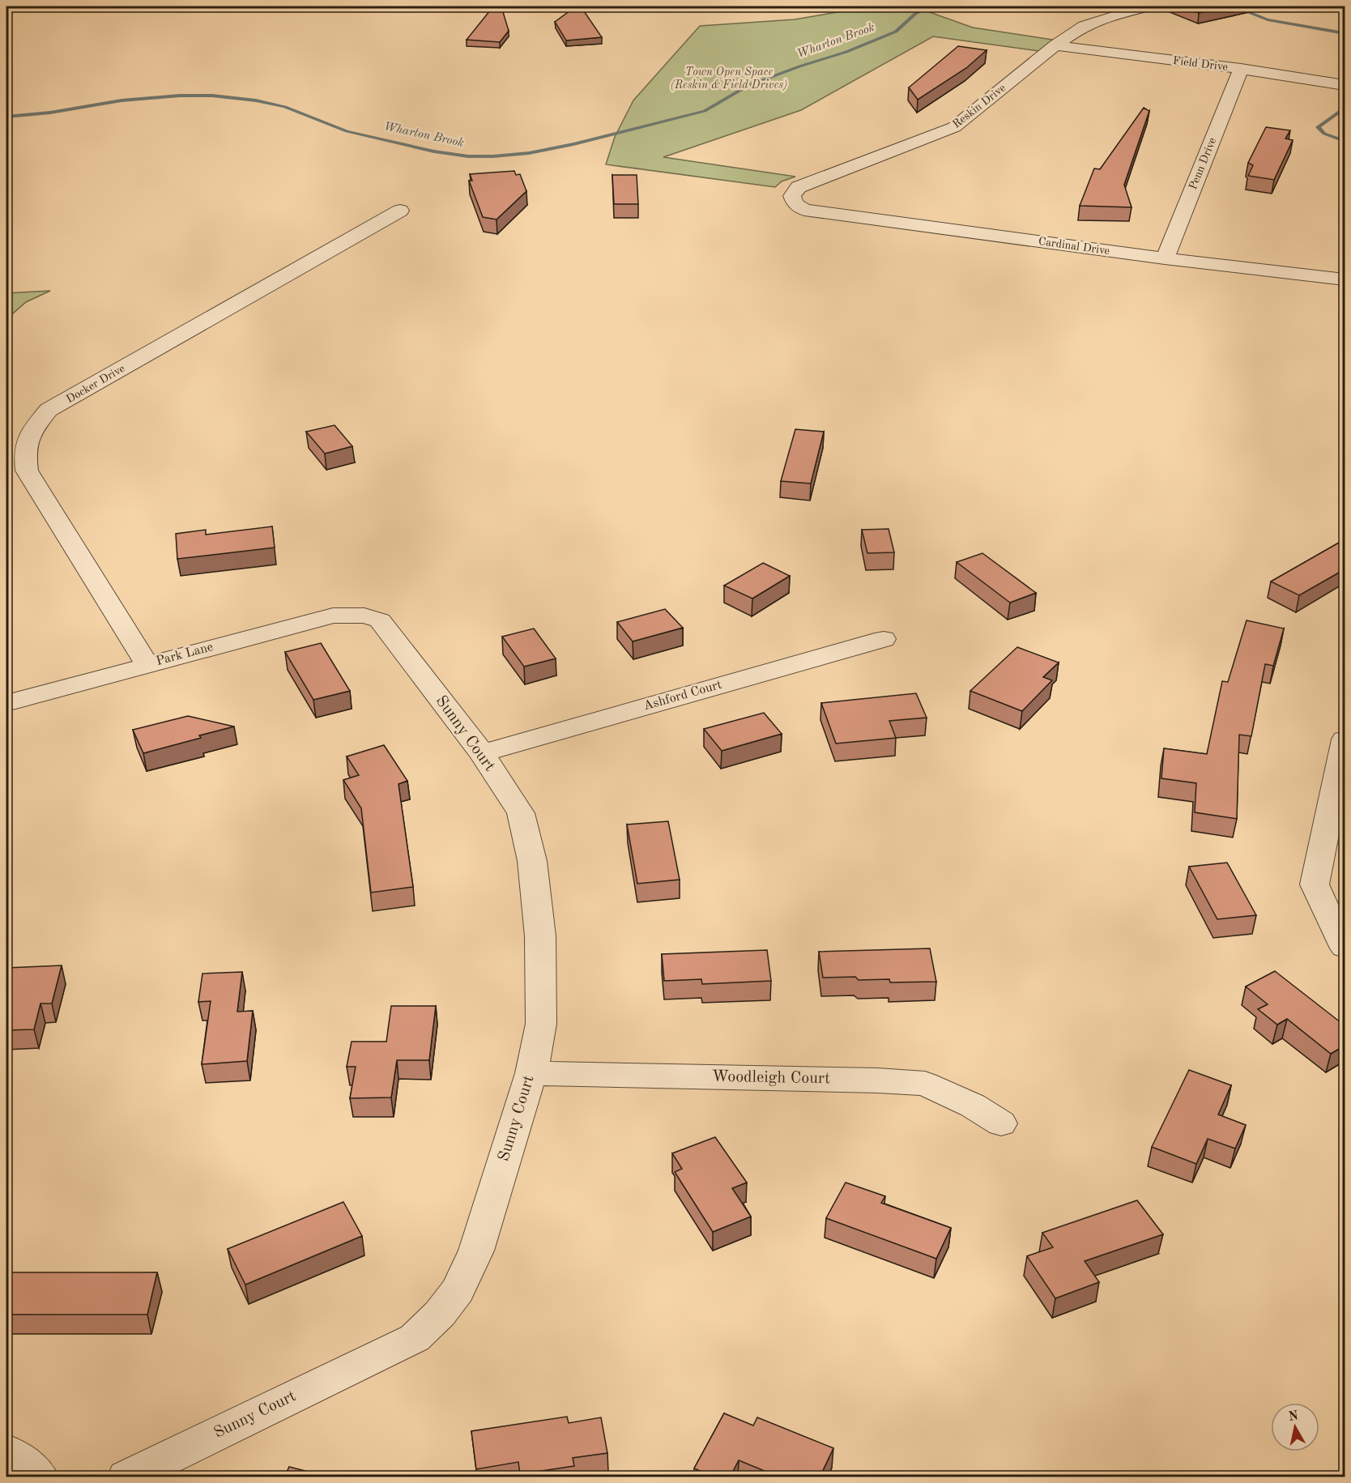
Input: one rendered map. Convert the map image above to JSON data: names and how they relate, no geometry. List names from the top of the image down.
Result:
{
  "streets": {
    "street": [
      "Field Drive",
      "Reskin Drive",
      "Penn Drive",
      "Cardinal Drive",
      "Docker Drive",
      "Park Lane",
      "Ashford Court",
      "Sunny Court",
      "Woodleigh Court"
    ]
  },
  "crossings": [
    ["Field Drive", "Reskin Drive"],
    ["Field Drive", "Penn Drive"],
    ["Reskin Drive", "Cardinal Drive"],
    ["Penn Drive", "Cardinal Drive"],
    ["Docker Drive", "Park Lane"],
    ["Park Lane", "Sunny Court"],
    ["Ashford Court", "Sunny Court"],
    ["Sunny Court", "Woodleigh Court"]
  ],
  "water": ["Wharton Brook"],
  "parks": ["Town Open Space (Reskin & Field Drives)"],
  "north": "top"
}
